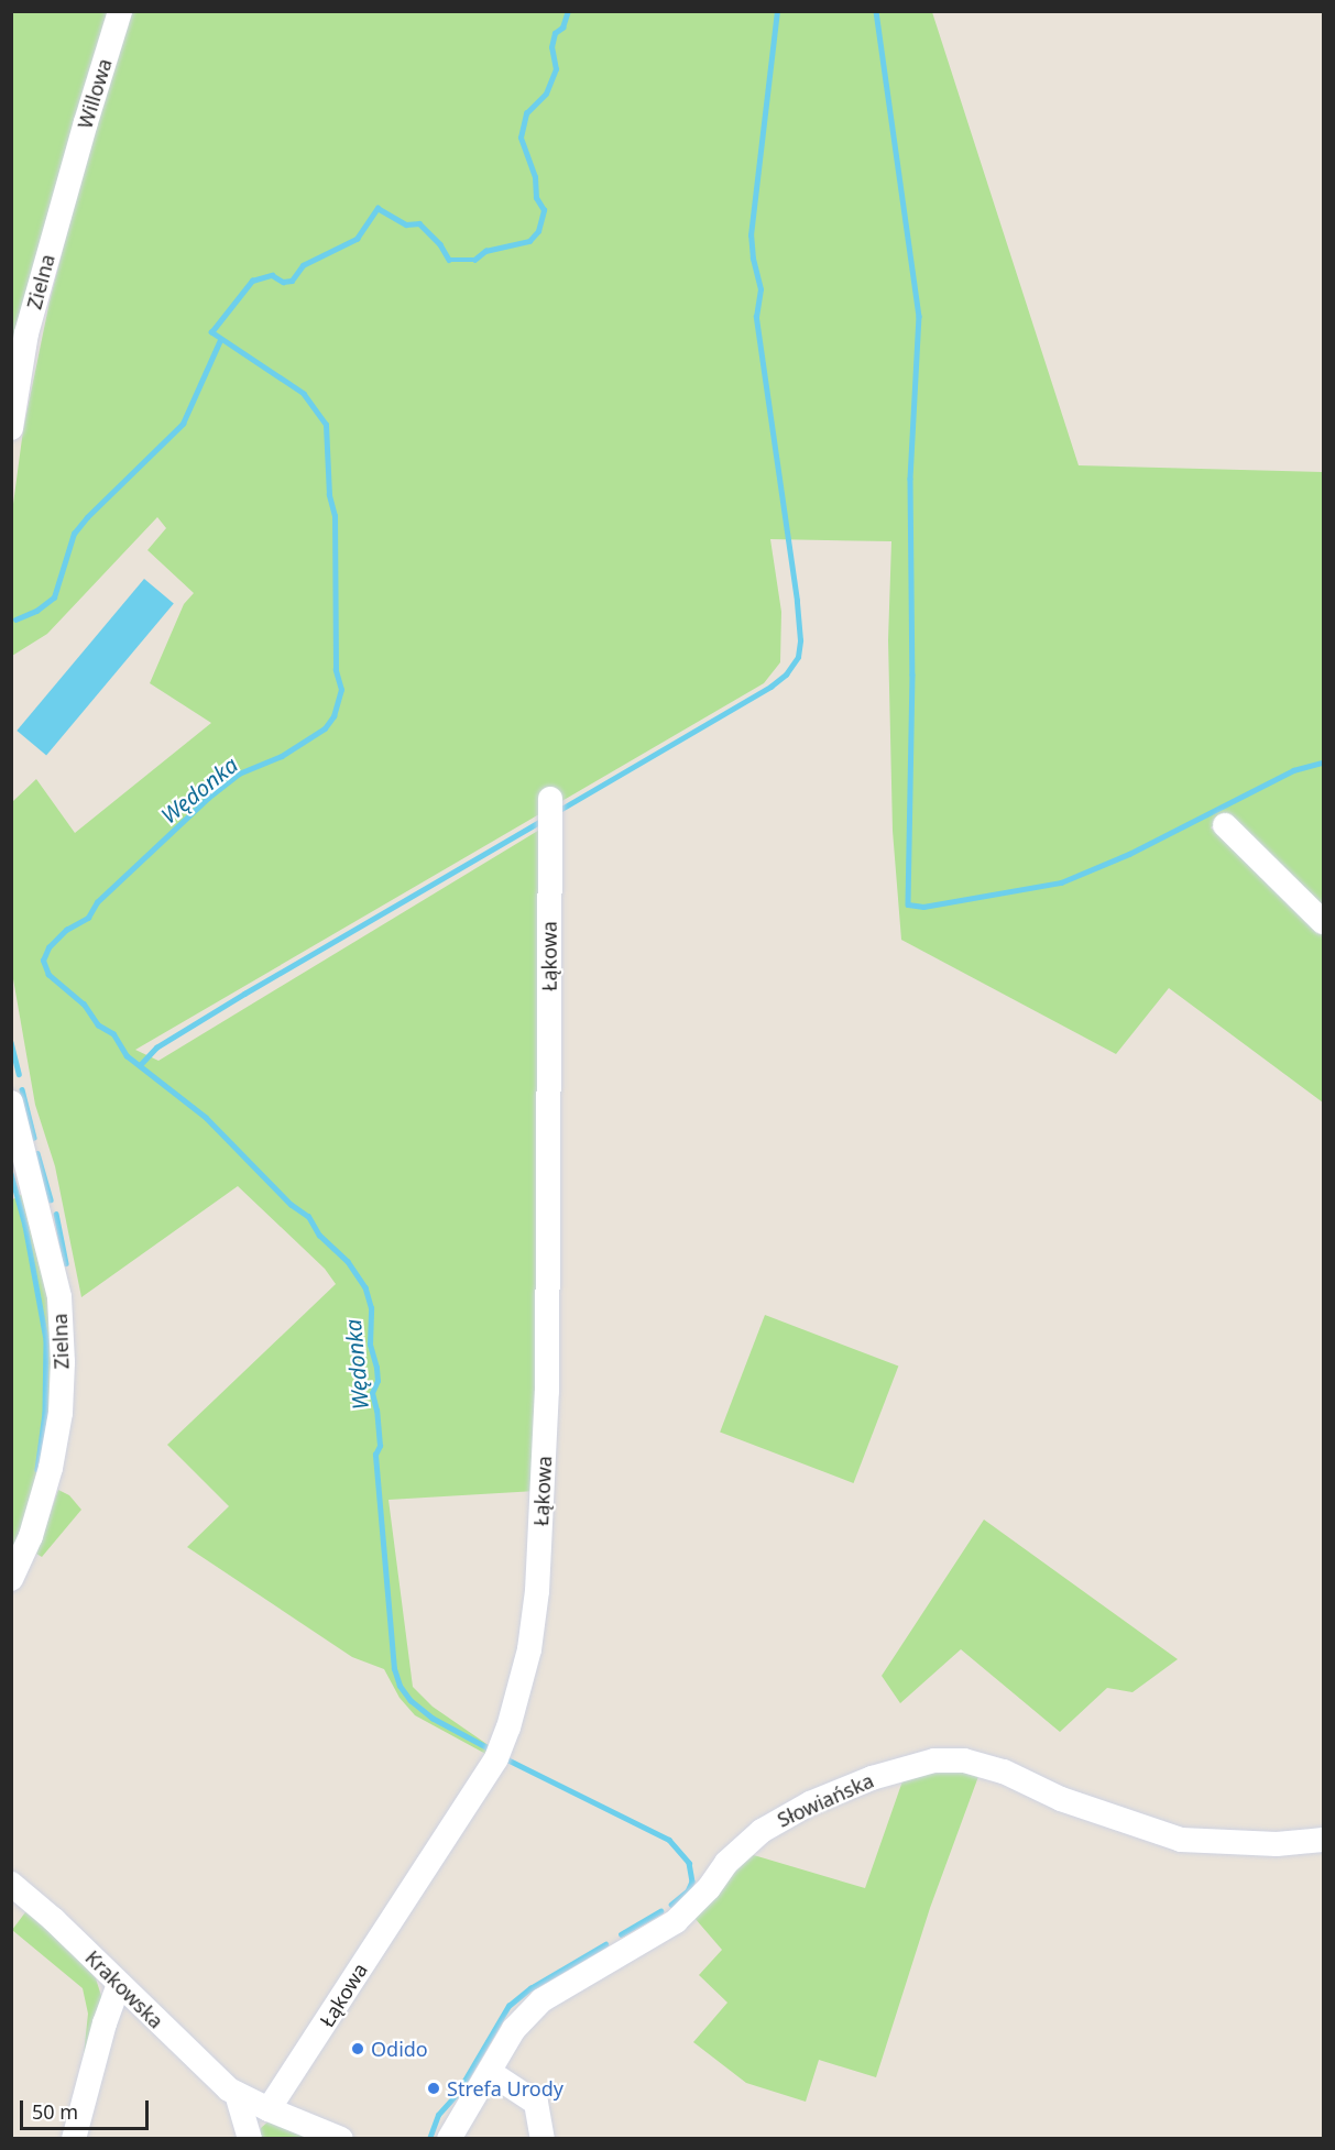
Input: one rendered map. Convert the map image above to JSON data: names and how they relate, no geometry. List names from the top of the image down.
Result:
{
  "streets": {
    "street": [
      "Willowa",
      "Zielna",
      "Łąkowa",
      "Słowiańska",
      "Krakowska"
    ]
  },
  "crossings": [
    ["Willowa", "Zielna"],
    ["Łąkowa", "Krakowska"]
  ],
  "water": ["Wędonka"],
  "places": ["Odido", "Strefa Urody"],
  "scale_bar": "50 m"
}
